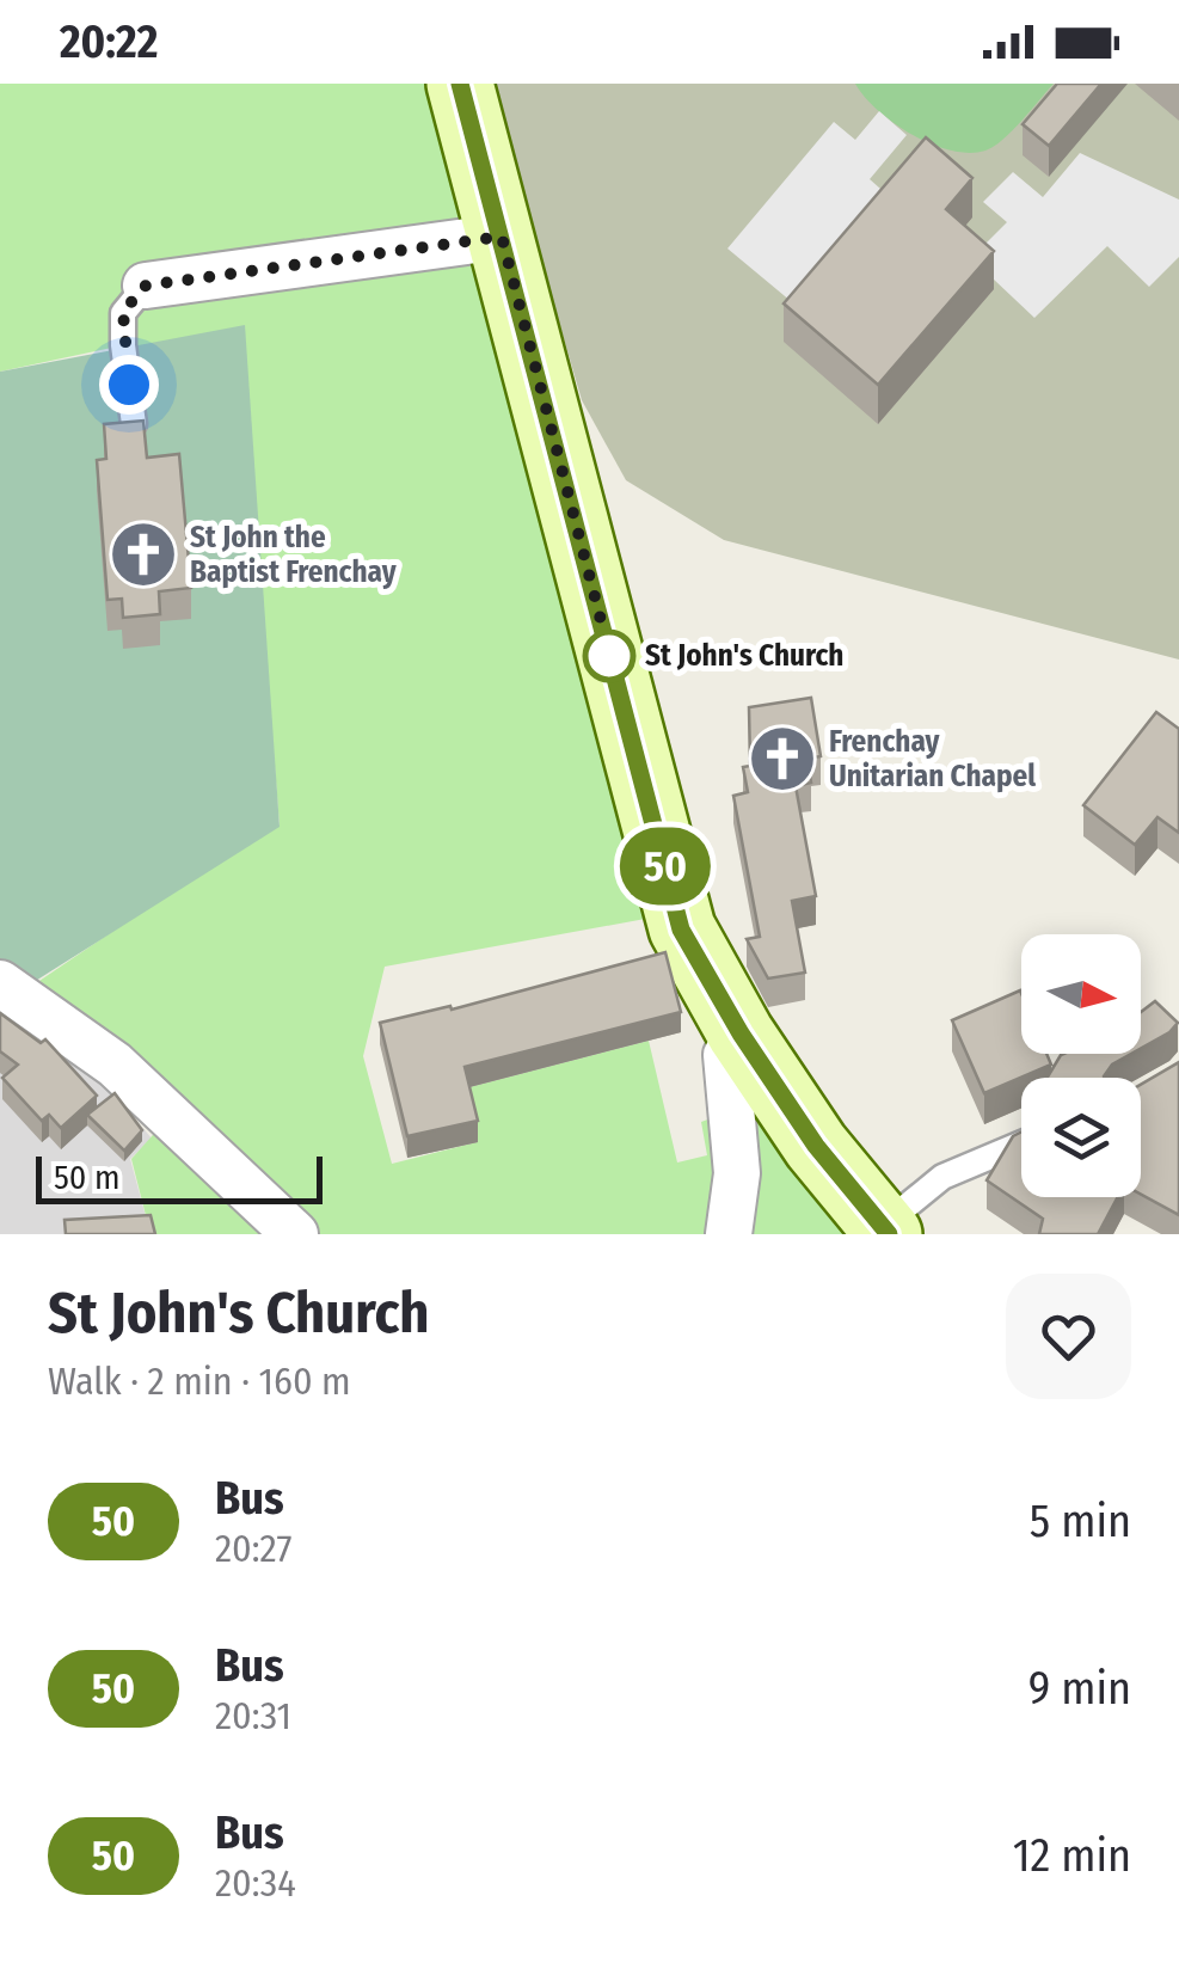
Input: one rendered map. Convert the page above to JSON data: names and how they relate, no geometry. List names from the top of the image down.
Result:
{
  "places": {
    "church": ["St John the Baptist Frenchay", "Frenchay Unitarian Chapel"],
    "other": ["St John's Church"]
  },
  "lines": ["bus line 50"],
  "scale_bar": "50 m",
  "north": "right",
  "page": {
    "status": "20:22",
    "on_map": "50",
    "scale": "50 m",
    "heading": ["St John's Church", "Walk · 2 min · 160 m"],
    "list": [
      {
        "mark": "50",
        "name": "Bus",
        "note": "20:27",
        "value": "5 min"
      },
      {
        "mark": "50",
        "name": "Bus",
        "note": "20:31",
        "value": "9 min"
      },
      {
        "mark": "50",
        "name": "Bus",
        "note": "20:34",
        "value": "12 min"
      }
    ]
  }
}
